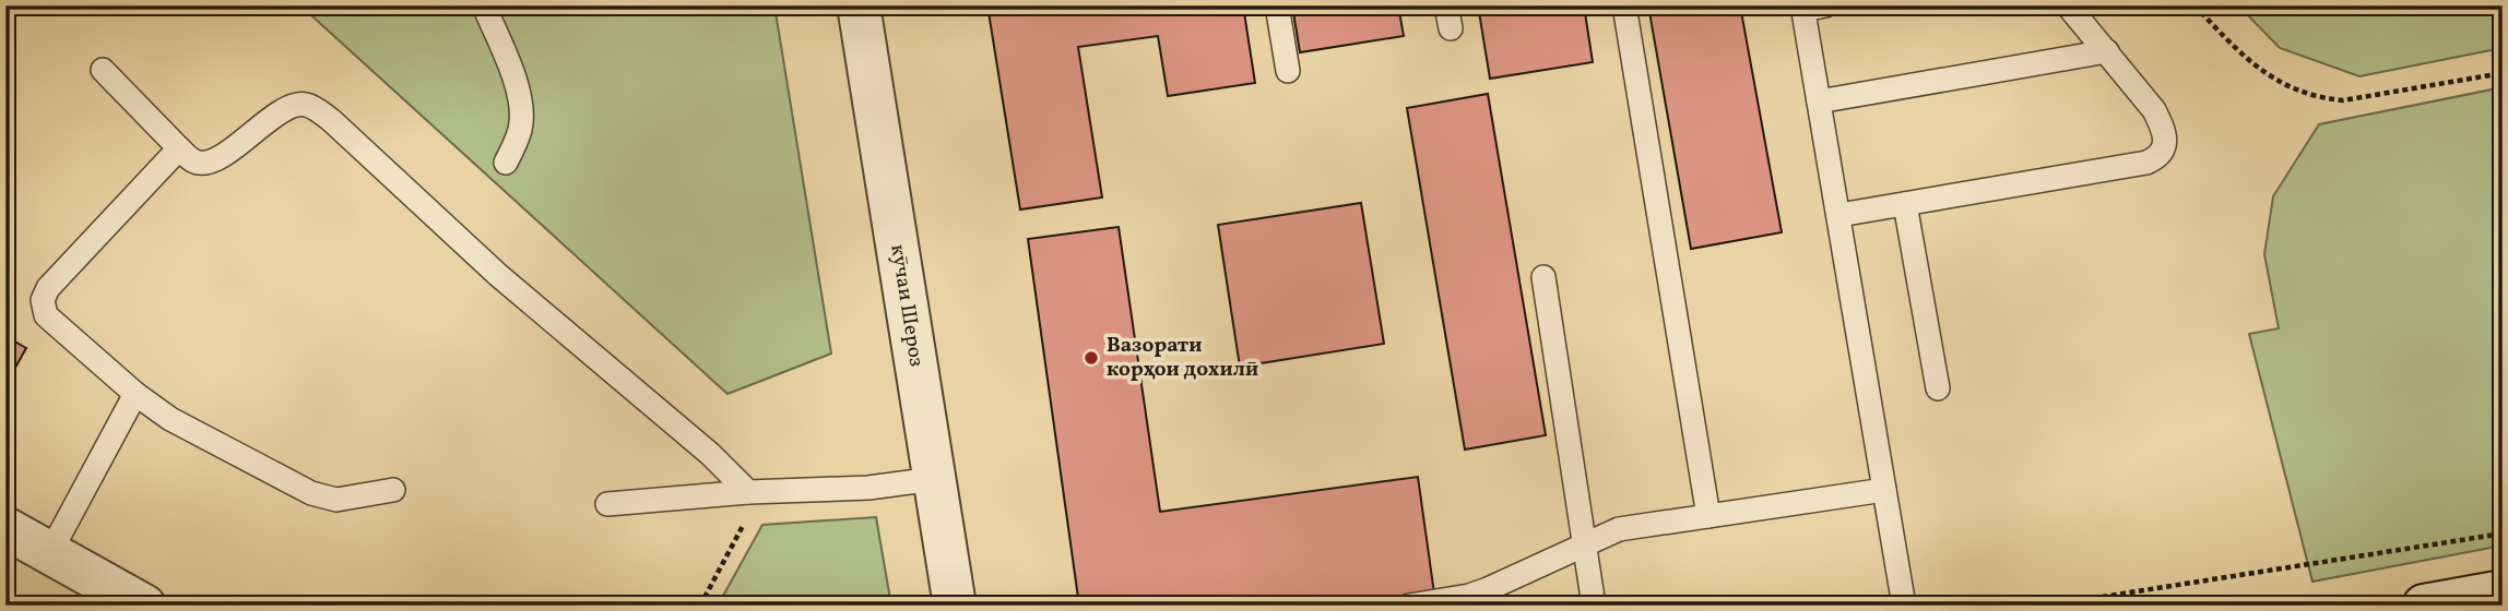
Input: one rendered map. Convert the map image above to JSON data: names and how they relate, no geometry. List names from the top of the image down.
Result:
{
  "streets": {
    "street": ["кӯчаи Шероз"]
  },
  "places": ["Вазорати корҳои дохилӣ"]
}
